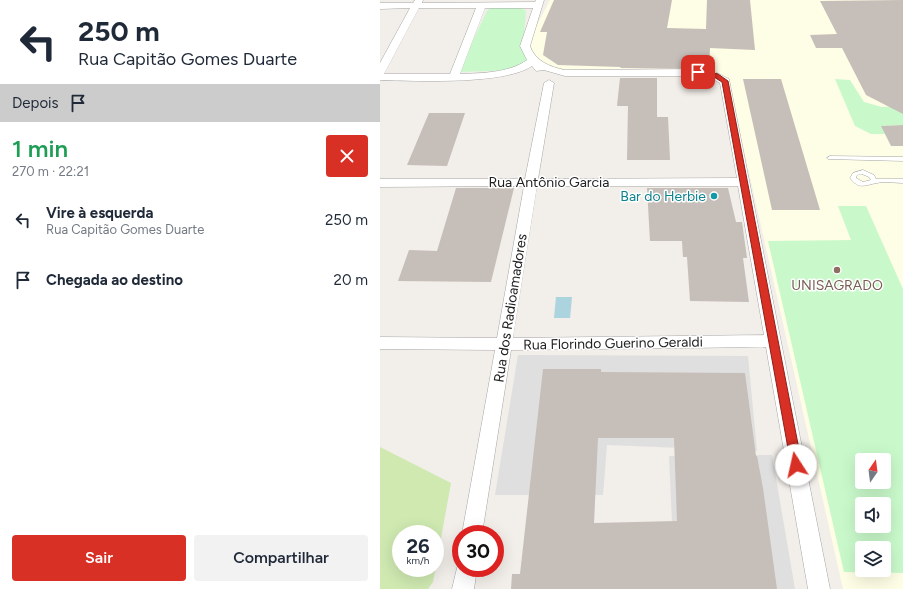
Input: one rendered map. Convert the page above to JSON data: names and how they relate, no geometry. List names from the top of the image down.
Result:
{
  "streets": {
    "street": ["Rua Antônio Garcia", "Rua dos Radioamadores", "Rua Florindo Guerino Geraldi"]
  },
  "crossings": [
    ["Rua Antônio Garcia", "Rua dos Radioamadores"],
    ["Rua dos Radioamadores", "Rua Florindo Guerino Geraldi"]
  ],
  "places": ["Bar do Herbie", "UNISAGRADO"],
  "north": "top",
  "page": {
    "turn": ["250 m", "Rua Capitão Gomes Duarte"],
    "then": "Depois",
    "heading": ["1 min", "270 m · 22:21"],
    "list": [
      {
        "name": "Vire à esquerda",
        "note": "Rua Capitão Gomes Duarte",
        "value": "250 m"
      },
      {
        "name": "Chegada ao destino",
        "value": "20 m"
      }
    ],
    "speed": "26 km/h",
    "limit": "30",
    "buttons": ["Sair", "Compartilhar"]
  }
}
